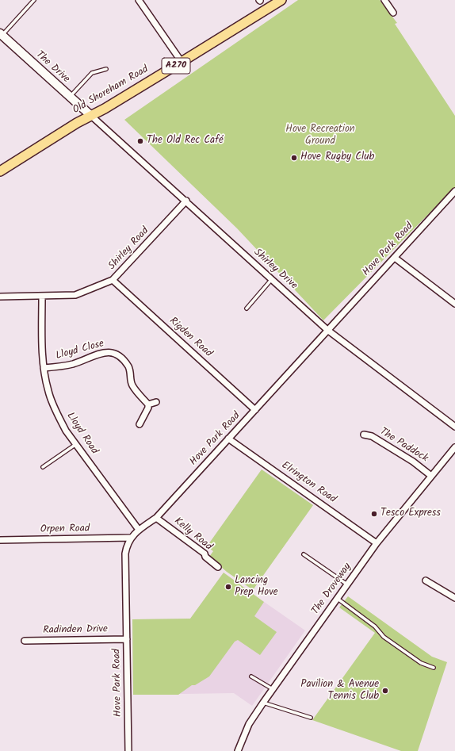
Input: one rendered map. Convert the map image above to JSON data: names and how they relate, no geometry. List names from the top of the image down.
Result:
{
  "streets": {
    "main road": ["A270", "The Drive", "Old Shoreham Road"],
    "street": [
      "Shirley Road",
      "Hove Park Road",
      "Shirley Drive",
      "Rigden Road",
      "Lloyd Close",
      "Lloyd Road",
      "The Paddock",
      "Elrington Road",
      "Orpen Road",
      "Kelly Road",
      "The Droveway",
      "Radinden Drive"
    ]
  },
  "crossings": [
    ["The Drive", "Old Shoreham Road"],
    ["The Drive", "Shirley Drive"],
    ["Old Shoreham Road", "Shirley Drive"],
    ["Shirley Road", "Shirley Drive"],
    ["Shirley Road", "Rigden Road"],
    ["Shirley Road", "Lloyd Road"],
    ["Hove Park Road", "Shirley Drive"],
    ["Hove Park Road", "Rigden Road"],
    ["Hove Park Road", "Lloyd Road"],
    ["Hove Park Road", "Elrington Road"],
    ["Hove Park Road", "Orpen Road"],
    ["Hove Park Road", "Kelly Road"],
    ["Hove Park Road", "Radinden Drive"],
    ["Lloyd Close", "Lloyd Road"],
    ["The Paddock", "The Droveway"],
    ["Elrington Road", "The Droveway"]
  ],
  "parks": ["Hove Recreation Ground"],
  "places": [
    "The Old Rec Café",
    "Hove Rugby Club",
    "Tesco Express",
    "Lancing Prep Hove",
    "Pavilion & Avenue Tennis Club"
  ]
}
